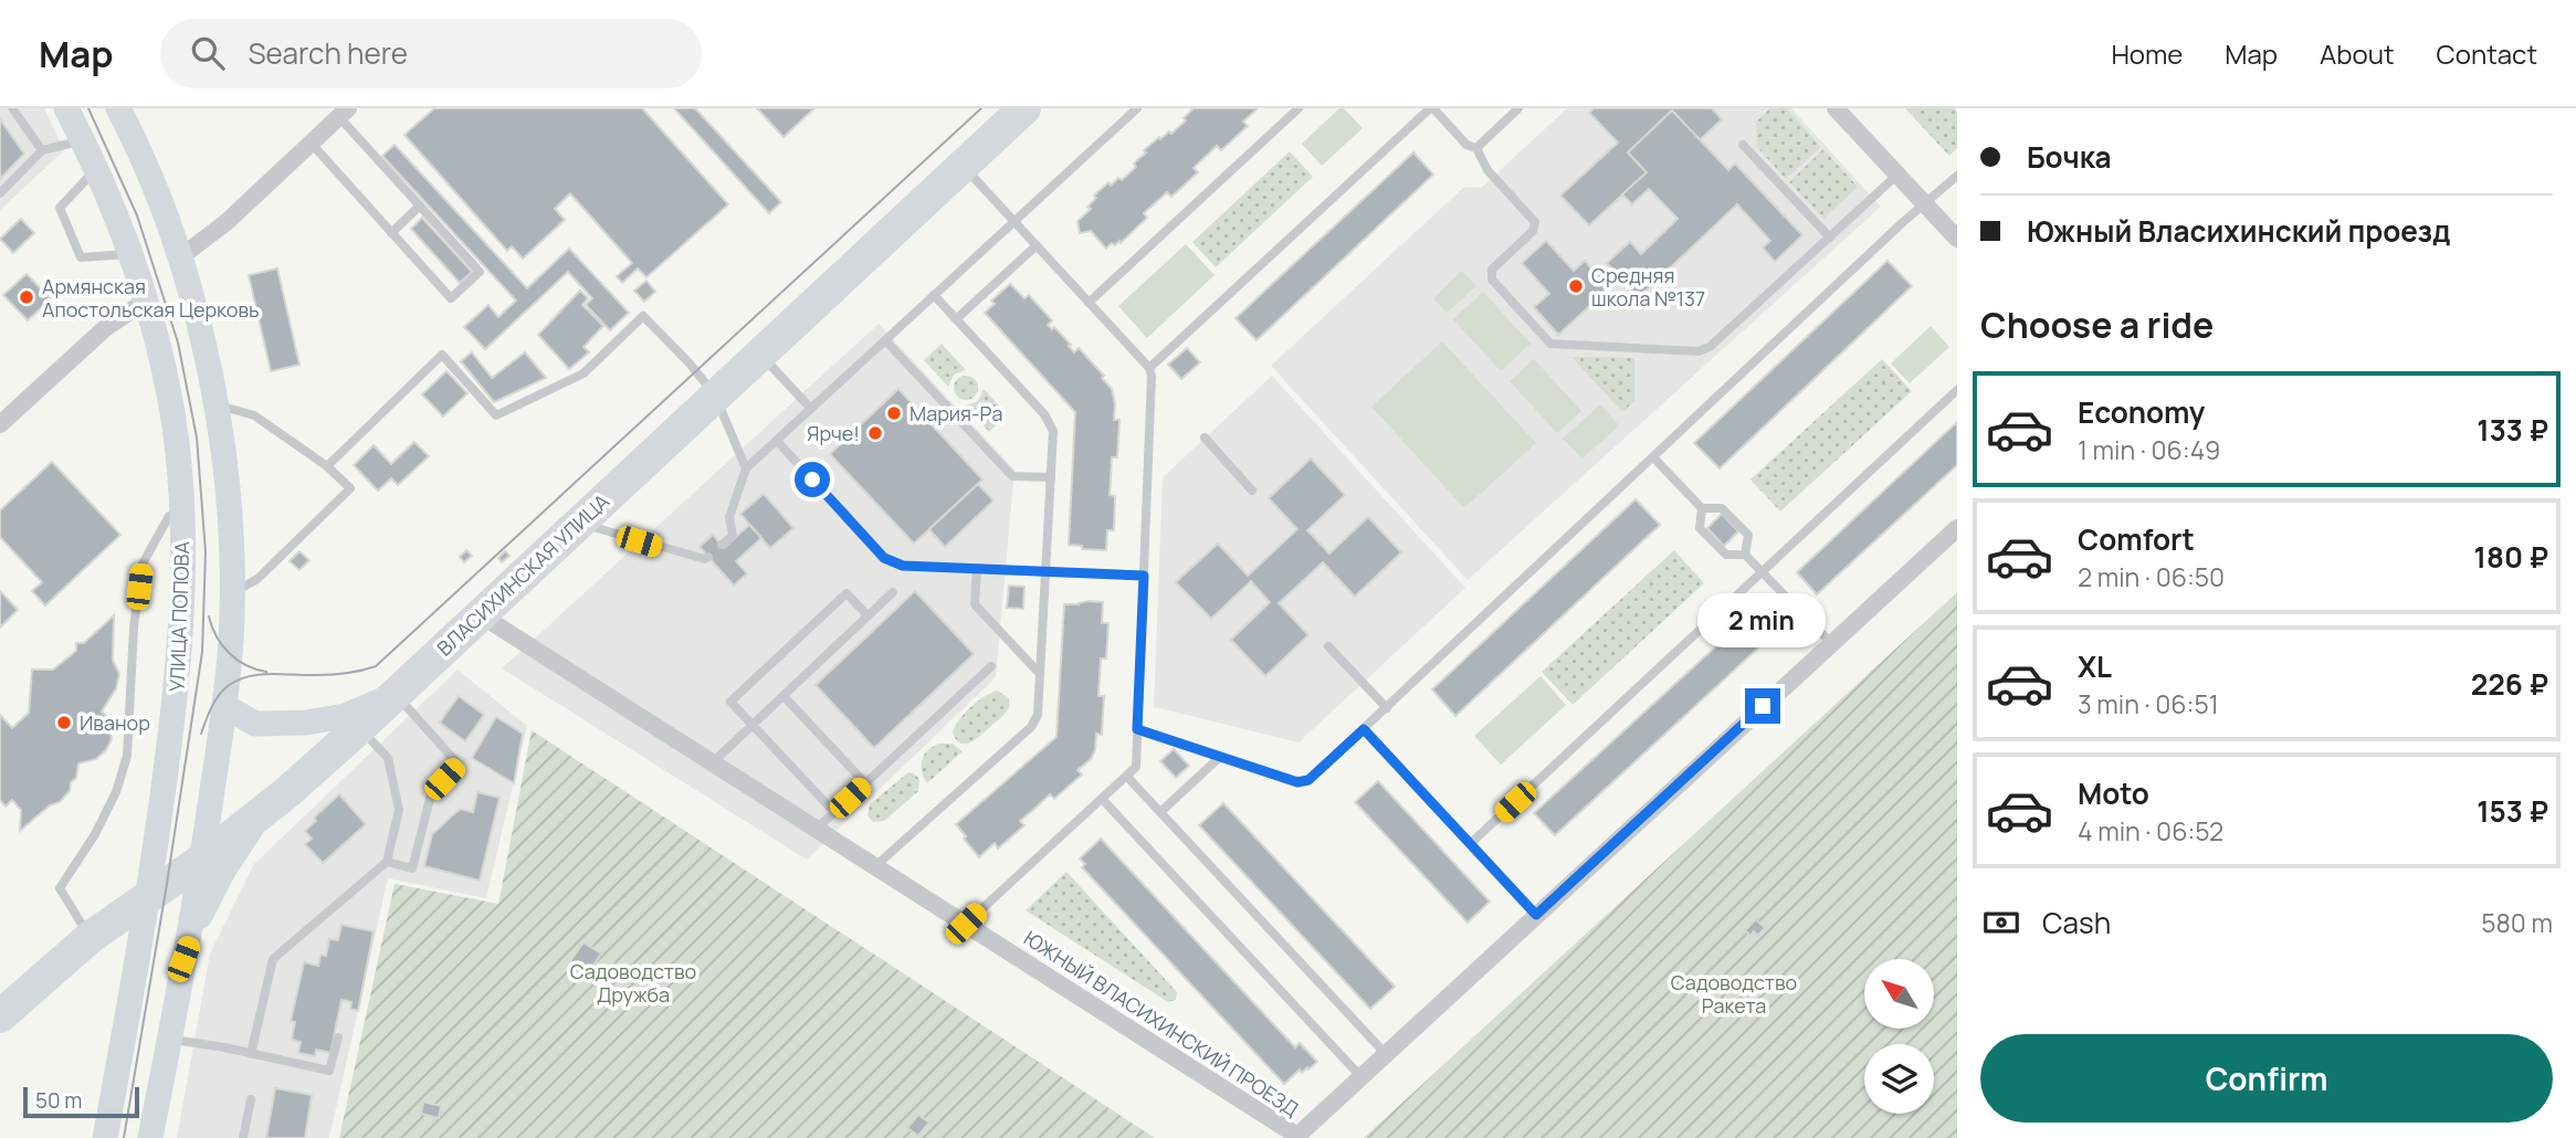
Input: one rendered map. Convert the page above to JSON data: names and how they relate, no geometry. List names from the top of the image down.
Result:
{
  "streets": {
    "highway": ["ВЛАСИХИНСКАЯ УЛИЦА"],
    "main road": ["УЛИЦА ПОПОВА"],
    "street": ["ЮЖНЫЙ ВЛАСИХИНСКИЙ ПРОЕЗД"]
  },
  "crossings": [
    ["ВЛАСИХИНСКАЯ УЛИЦА", "УЛИЦА ПОПОВА"],
    ["ВЛАСИХИНСКАЯ УЛИЦА", "ЮЖНЫЙ ВЛАСИХИНСКИЙ ПРОЕЗД"]
  ],
  "parks": ["Садоводство Дружба", "Садоводство Ракета"],
  "places": [
    "Средняя школа №137",
    "Армянская Апостольская Церковь",
    "Мария-Ра",
    "Ярче!",
    "Иванор"
  ],
  "scale_bar": "50 m",
  "north": "top left",
  "page": {
    "header": "Map",
    "search": "Search here",
    "nav": [
      "Home",
      "Map",
      "About",
      "Contact"
    ],
    "banner": ["Бочка", "Южный Власихинский проезд"],
    "heading": "Choose a ride",
    "list": [
      {
        "name": "Economy",
        "note": "1 min · 06:49",
        "value": "133 ₽"
      },
      {
        "name": "Comfort",
        "note": "2 min · 06:50",
        "value": "180 ₽"
      },
      {
        "name": "XL",
        "note": "3 min · 06:51",
        "value": "226 ₽"
      },
      {
        "name": "Moto",
        "note": "4 min · 06:52",
        "value": "153 ₽"
      }
    ],
    "bubble": "2 min",
    "pay": ["Cash", "580 m"],
    "buttons": "Confirm",
    "scale": "50 m"
  }
}
